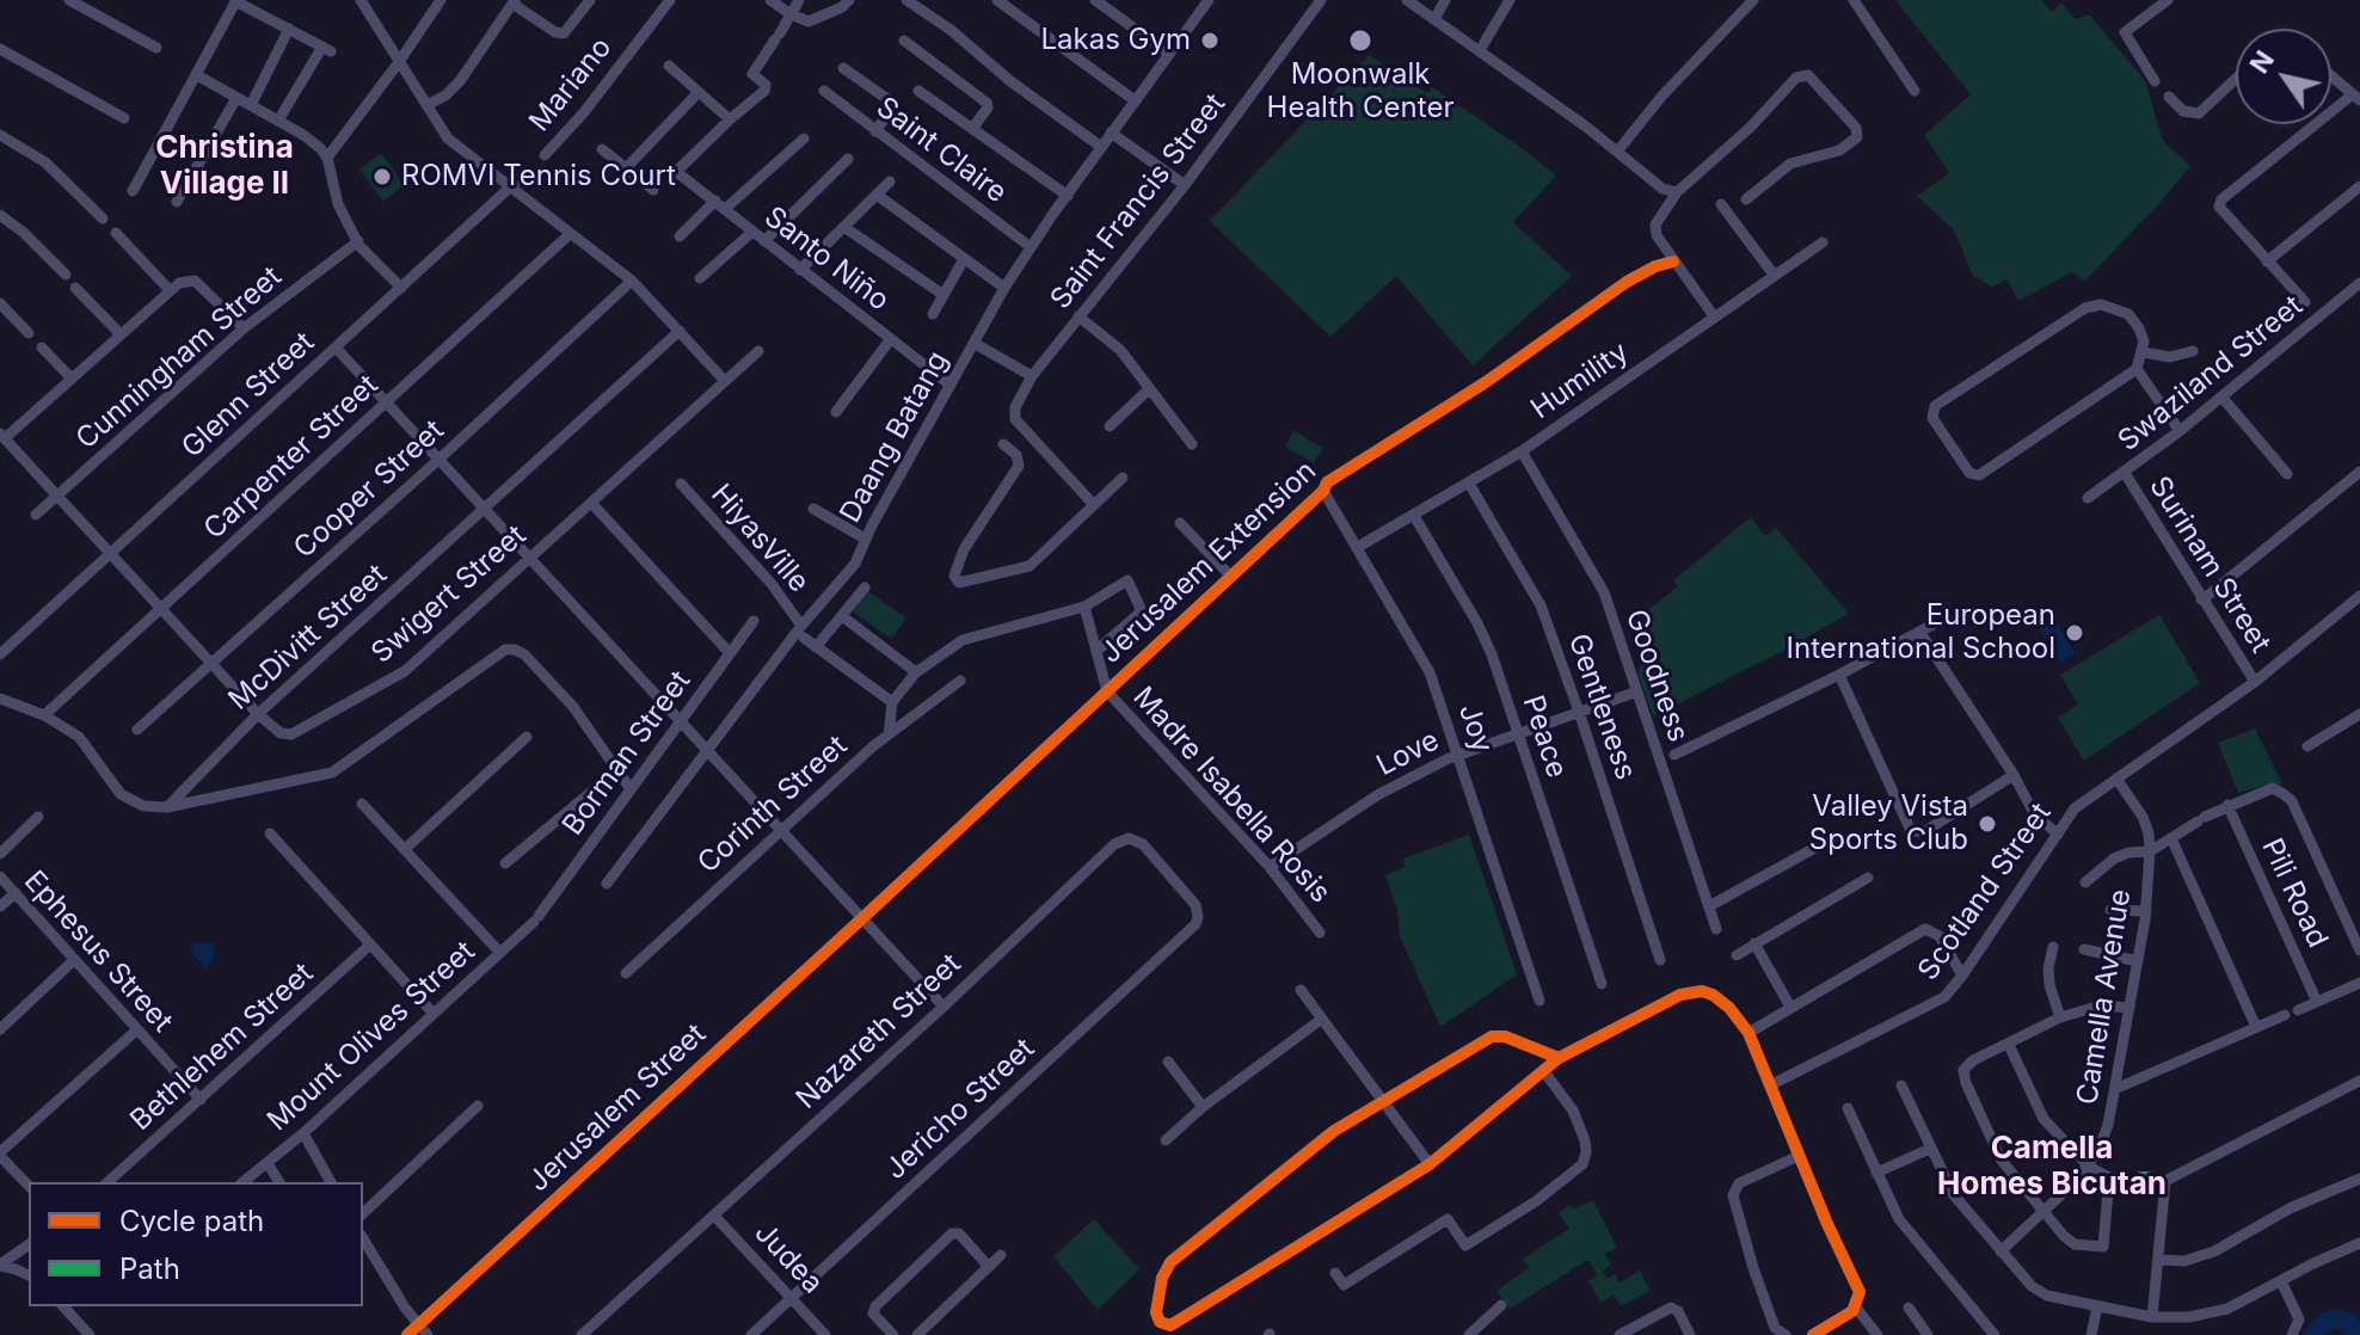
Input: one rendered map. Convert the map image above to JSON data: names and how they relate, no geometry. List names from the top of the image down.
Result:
{
  "streets": {
    "street": [
      "Mariano",
      "Saint Claire",
      "Saint Francis Street",
      "Santo Niño",
      "Cunningham Street",
      "Swaziland Street",
      "Humility",
      "Glenn Street",
      "Daang Batang",
      "Carpenter Street",
      "Cooper Street",
      "HiyasVille",
      "Jerusalem Extension",
      "Surinam Street",
      "Swigert Street",
      "McDivitt Street",
      "Goodness",
      "Gentleness",
      "Joy",
      "Peace",
      "Borman Street",
      "Love",
      "Madre Isabella Rosis",
      "Corinth Street",
      "Scotland Street",
      "Pili Road",
      "Ephesus Street",
      "Camella Avenue",
      "Nazareth Street",
      "Mount Olives Street",
      "Bethlehem Street",
      "Jerusalem Street",
      "Jericho Street",
      "Judea"
    ]
  },
  "crossings": [
    ["Saint Claire", "Daang Batang"],
    ["Santo Niño", "Daang Batang"],
    ["Cunningham Street", "Swigert Street"],
    ["Swaziland Street", "Surinam Street"],
    ["Humility", "Goodness"],
    ["Humility", "Gentleness"],
    ["Humility", "Joy"],
    ["Humility", "Peace"],
    ["Glenn Street", "Swigert Street"],
    ["Daang Batang", "HiyasVille"],
    ["Carpenter Street", "Swigert Street"],
    ["Cooper Street", "Swigert Street"],
    ["Jerusalem Extension", "Joy"],
    ["Jerusalem Extension", "Madre Isabella Rosis"],
    ["Jerusalem Extension", "Jerusalem Street"],
    ["Surinam Street", "Scotland Street"],
    ["Swigert Street", "McDivitt Street"],
    ["Goodness", "Love"],
    ["Gentleness", "Love"],
    ["Joy", "Love"],
    ["Peace", "Love"],
    ["Borman Street", "Mount Olives Street"],
    ["Love", "Madre Isabella Rosis"],
    ["Scotland Street", "Camella Avenue"],
    ["Ephesus Street", "Bethlehem Street"],
    ["Nazareth Street", "Jericho Street"],
    ["Nazareth Street", "Judea"],
    ["Jericho Street", "Judea"]
  ],
  "districts": ["Christina Village II", "Camella Homes Bicutan"],
  "places": [
    "Lakas Gym",
    "Moonwalk Health Center",
    "ROMVI Tennis Court",
    "European International School",
    "Valley Vista Sports Club"
  ],
  "legend": ["Cycle path", "Path"],
  "north": "top left"
}
